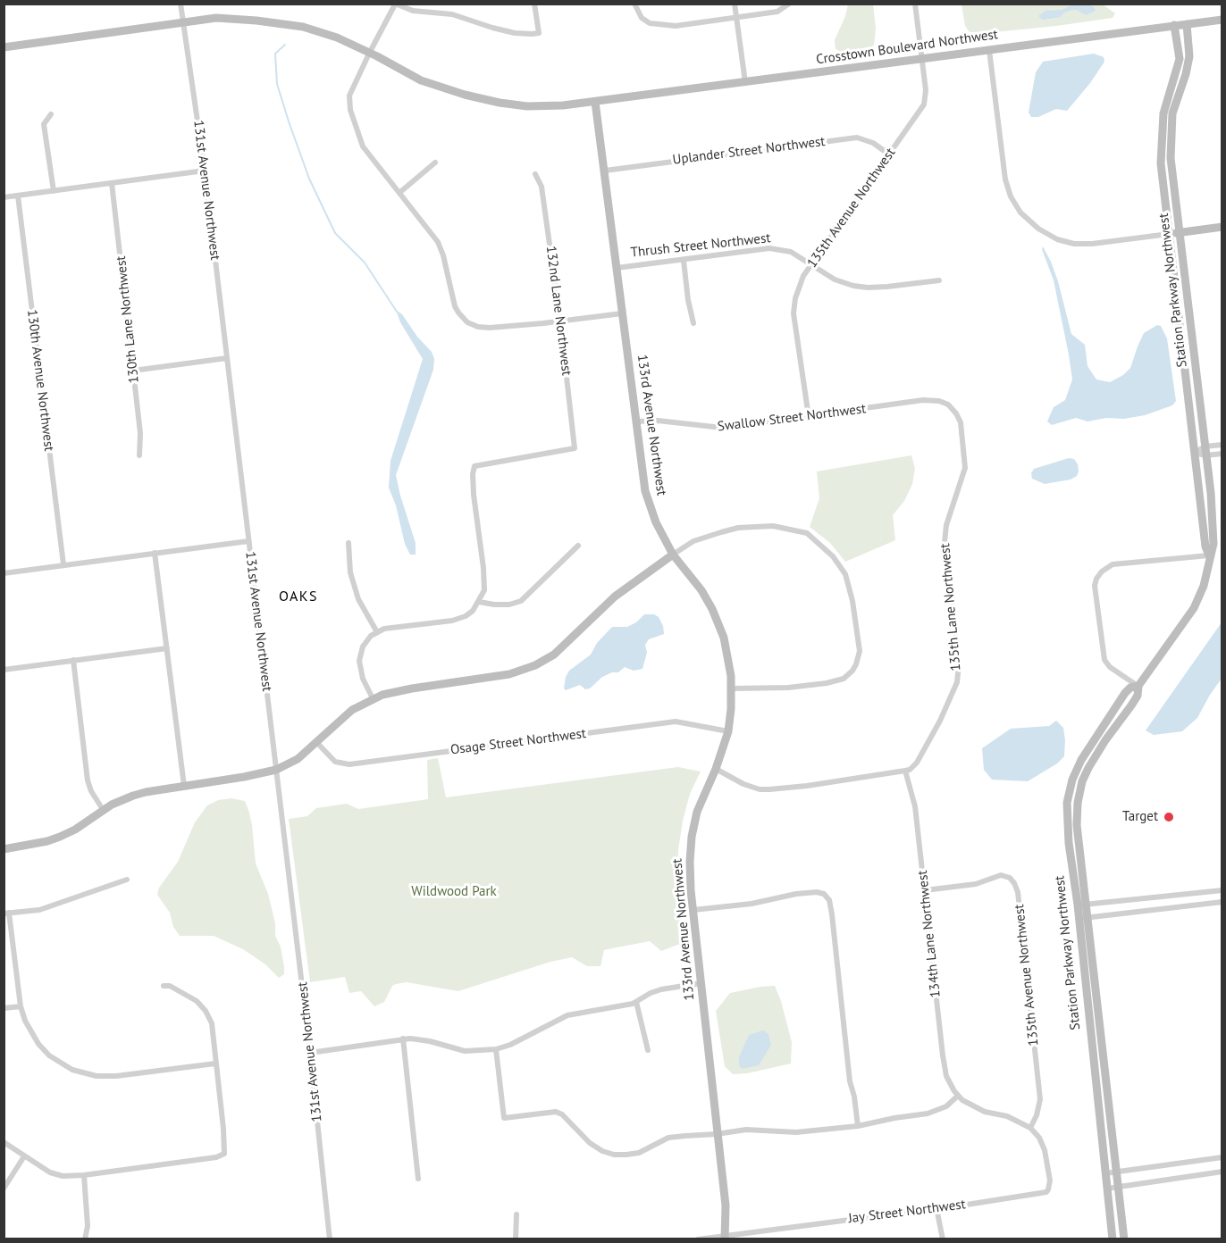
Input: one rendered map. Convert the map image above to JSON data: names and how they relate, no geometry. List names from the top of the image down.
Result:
{
  "streets": {
    "street": [
      "Crosstown Boulevard Northwest",
      "Uplander Street Northwest",
      "131st Avenue Northwest",
      "135th Avenue Northwest",
      "Thrush Street Northwest",
      "Station Parkway Northwest",
      "132nd Lane Northwest",
      "130th Lane Northwest",
      "130th Avenue Northwest",
      "Swallow Street Northwest",
      "133rd Avenue Northwest",
      "135th Lane Northwest",
      "Osage Street Northwest",
      "134th Lane Northwest",
      "Jay Street Northwest"
    ]
  },
  "crossings": [
    ["Crosstown Boulevard Northwest", "131st Avenue Northwest"],
    ["Crosstown Boulevard Northwest", "135th Avenue Northwest"],
    ["Crosstown Boulevard Northwest", "Station Parkway Northwest"],
    ["Crosstown Boulevard Northwest", "133rd Avenue Northwest"],
    ["Uplander Street Northwest", "135th Avenue Northwest"],
    ["Uplander Street Northwest", "133rd Avenue Northwest"],
    ["135th Avenue Northwest", "Thrush Street Northwest"],
    ["135th Avenue Northwest", "Swallow Street Northwest"],
    ["135th Avenue Northwest", "134th Lane Northwest"],
    ["135th Avenue Northwest", "Jay Street Northwest"],
    ["Thrush Street Northwest", "133rd Avenue Northwest"],
    ["Swallow Street Northwest", "133rd Avenue Northwest"],
    ["Swallow Street Northwest", "135th Lane Northwest"],
    ["133rd Avenue Northwest", "Osage Street Northwest"],
    ["133rd Avenue Northwest", "Jay Street Northwest"],
    ["135th Lane Northwest", "134th Lane Northwest"]
  ],
  "districts": ["OAKS"],
  "parks": ["Wildwood Park"],
  "places": ["Target"]
}
